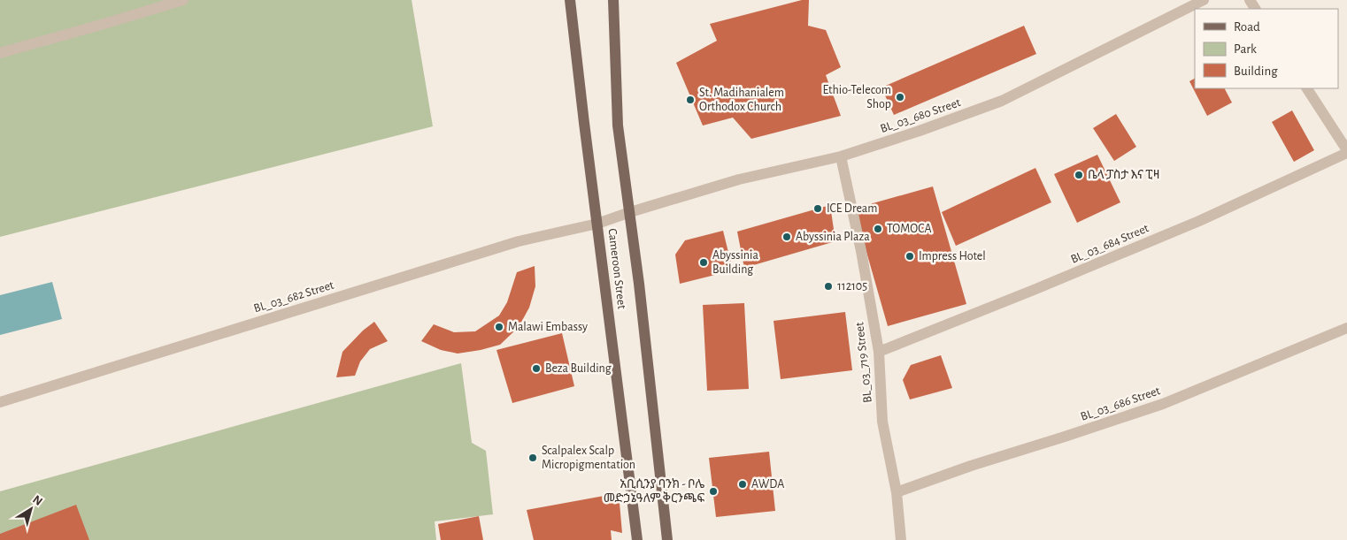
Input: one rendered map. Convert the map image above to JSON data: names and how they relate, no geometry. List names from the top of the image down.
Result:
{
  "streets": {
    "main road": ["Cameroon Street"],
    "street": [
      "BL_03_680 Street",
      "BL_03_684 Street",
      "BL_03_682 Street",
      "BL_03_719 Street",
      "BL_03_686 Street"
    ]
  },
  "crossings": [
    ["BL_03_680 Street", "Cameroon Street"],
    ["BL_03_680 Street", "BL_03_682 Street"],
    ["BL_03_680 Street", "BL_03_719 Street"],
    ["BL_03_684 Street", "BL_03_719 Street"],
    ["Cameroon Street", "BL_03_682 Street"],
    ["BL_03_719 Street", "BL_03_686 Street"]
  ],
  "places": [
    "Ethio-Telecom Shop",
    "St. Madihanialem Orthodox Church",
    "ቤላ ፓስታ እና ፒዛ",
    "ICE Dream",
    "TOMOCA",
    "Abyssinia Plaza",
    "Impress Hotel",
    "Abyssinia Building",
    "112105",
    "Malawi Embassy",
    "Beza Building",
    "Scalpalex Scalp Micropigmentation",
    "AWDA",
    "አቢሲንያ ባንክ - ቦሌ መድኃኔዓለም ቅርንጫፍ"
  ],
  "legend": ["Road", "Park", "Building"],
  "north": "top right"
}
